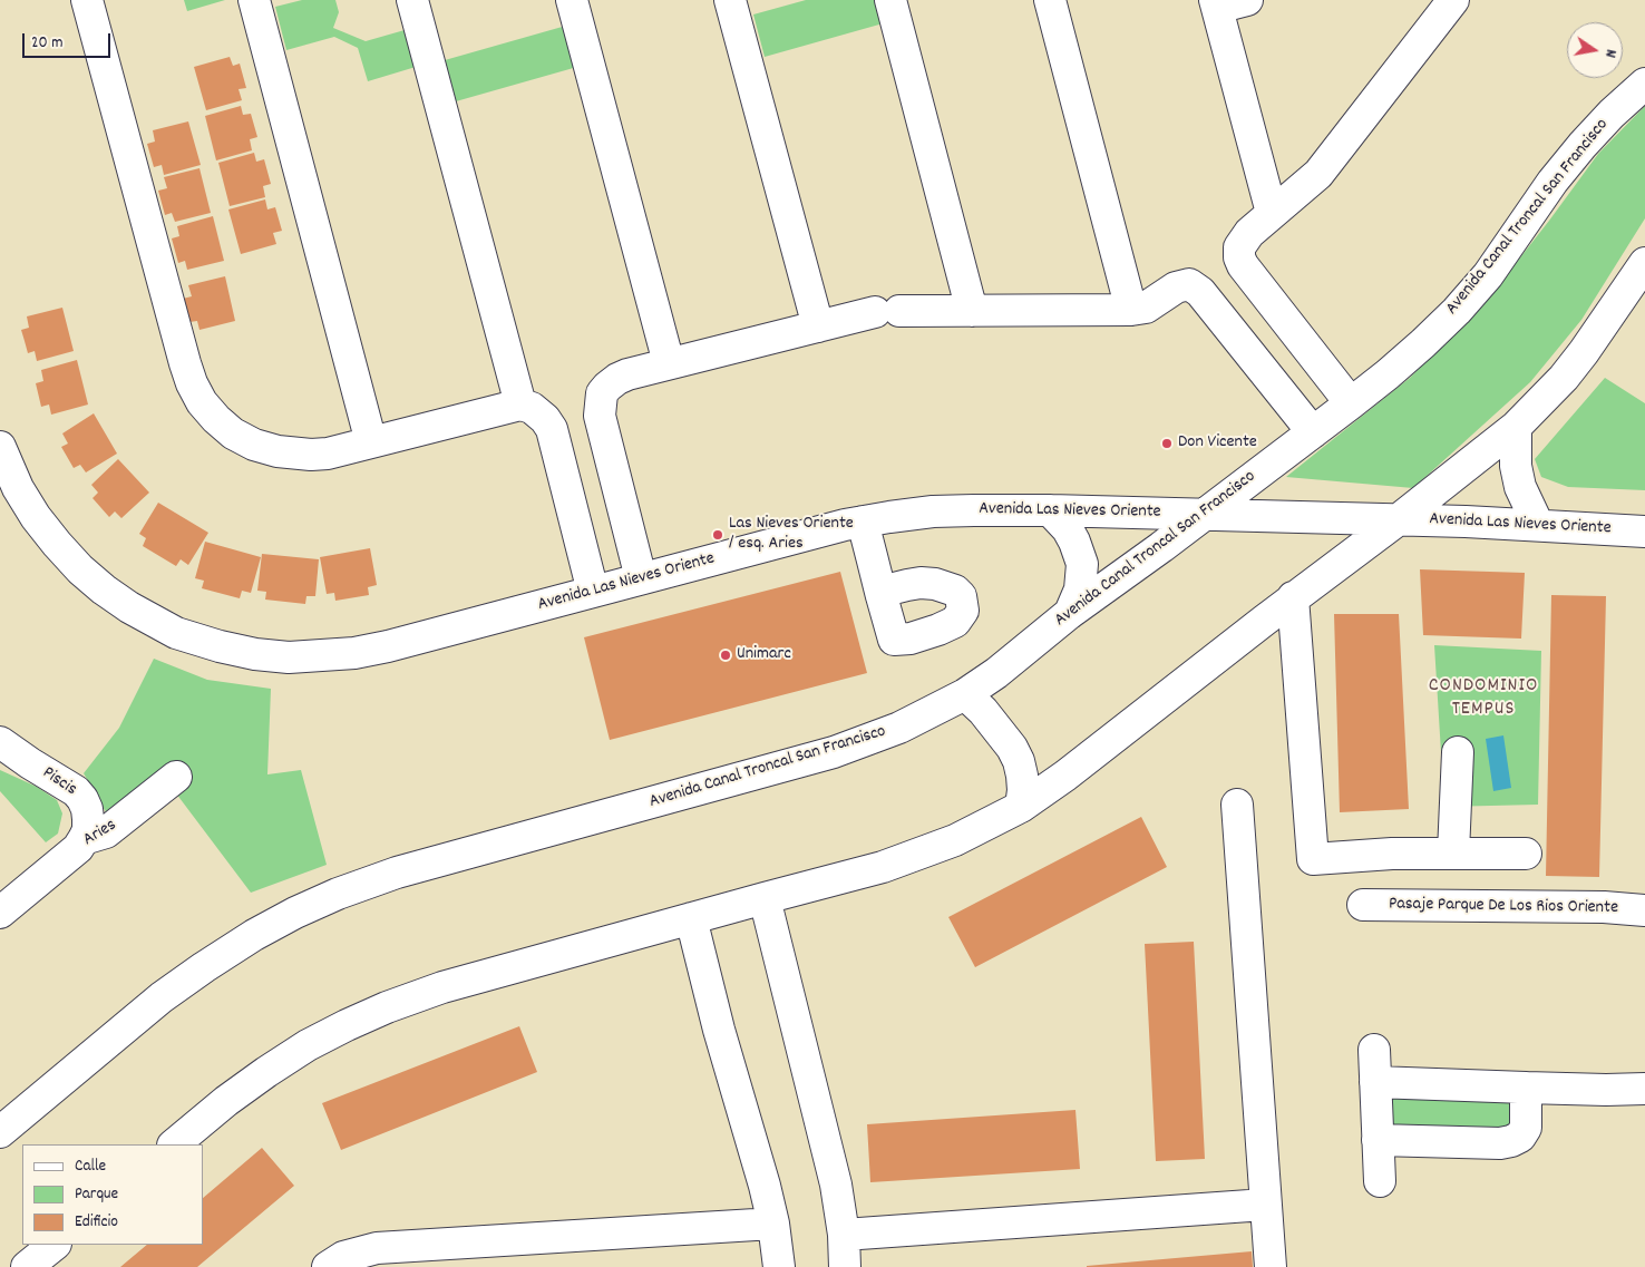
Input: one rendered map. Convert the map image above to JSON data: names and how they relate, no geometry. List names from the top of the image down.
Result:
{
  "streets": {
    "street": [
      "Avenida Canal Troncal San Francisco",
      "Avenida Las Nieves Oriente",
      "Piscis",
      "Aries",
      "Pasaje Parque De Los Rios Oriente"
    ]
  },
  "crossings": [
    ["Avenida Canal Troncal San Francisco", "Avenida Las Nieves Oriente"],
    ["Piscis", "Aries"]
  ],
  "districts": ["CONDOMINIO TEMPUS"],
  "places": ["Don Vicente", "Las Nieves Oriente / esq. Aries", "Unimarc"],
  "legend": ["Calle", "Parque", "Edificio"],
  "scale_bar": "20 m",
  "north": "right"
}
